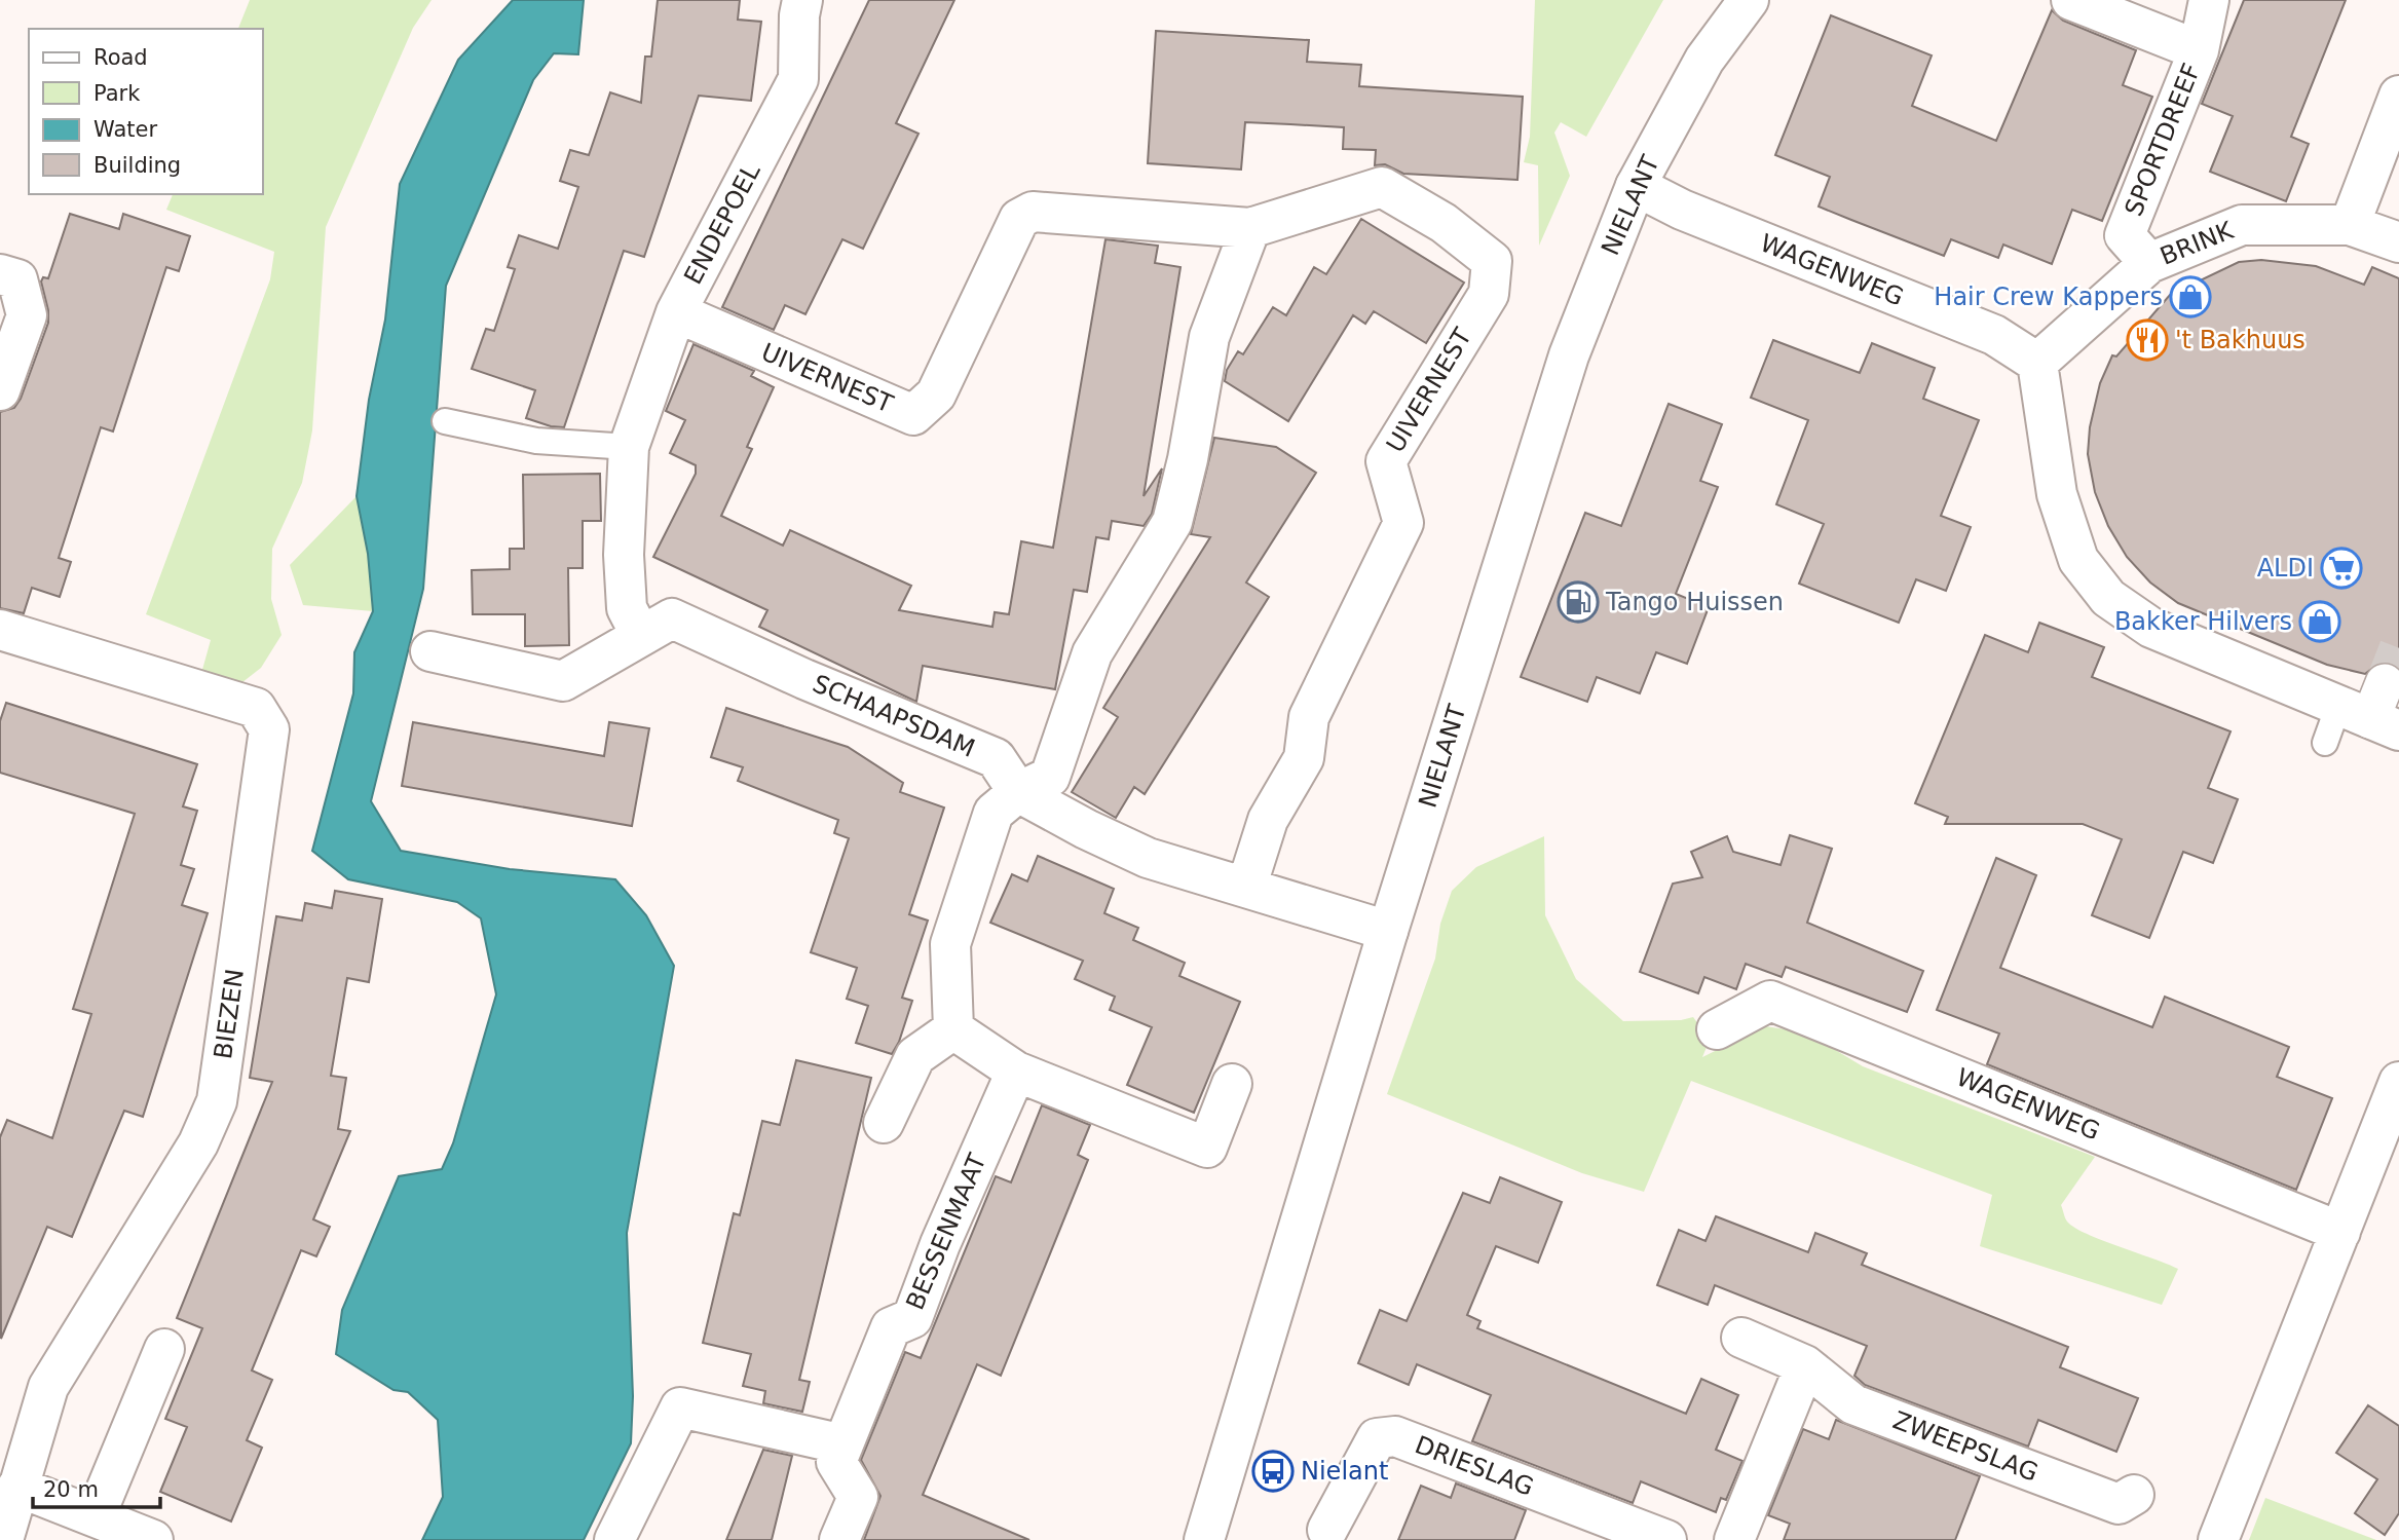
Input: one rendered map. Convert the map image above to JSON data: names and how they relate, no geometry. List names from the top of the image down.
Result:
{
  "streets": {
    "street": [
      "SPORTDREEF",
      "NIELANT",
      "ENDEPOEL",
      "BRINK",
      "WAGENWEG",
      "UIVERNEST",
      "SCHAAPSDAM",
      "BIEZEN",
      "BESSENMAAT",
      "ZWEEPSLAG",
      "DRIESLAG"
    ]
  },
  "crossings": [
    ["SPORTDREEF", "BRINK"],
    ["NIELANT", "WAGENWEG"],
    ["NIELANT", "SCHAAPSDAM"],
    ["ENDEPOEL", "UIVERNEST"],
    ["ENDEPOEL", "SCHAAPSDAM"],
    ["BRINK", "WAGENWEG"],
    ["UIVERNEST", "SCHAAPSDAM"]
  ],
  "places": {
    "shop": ["Hair Crew Kappers", "Bakker Hilvers"],
    "restaurant": ["'t Bakhuus"],
    "supermarket": ["ALDI"],
    "fuel station": ["Tango Huissen"],
    "bus stop": ["Nielant"]
  },
  "legend": [
    "Road",
    "Park",
    "Water",
    "Building"
  ],
  "scale_bar": "20 m"
}
